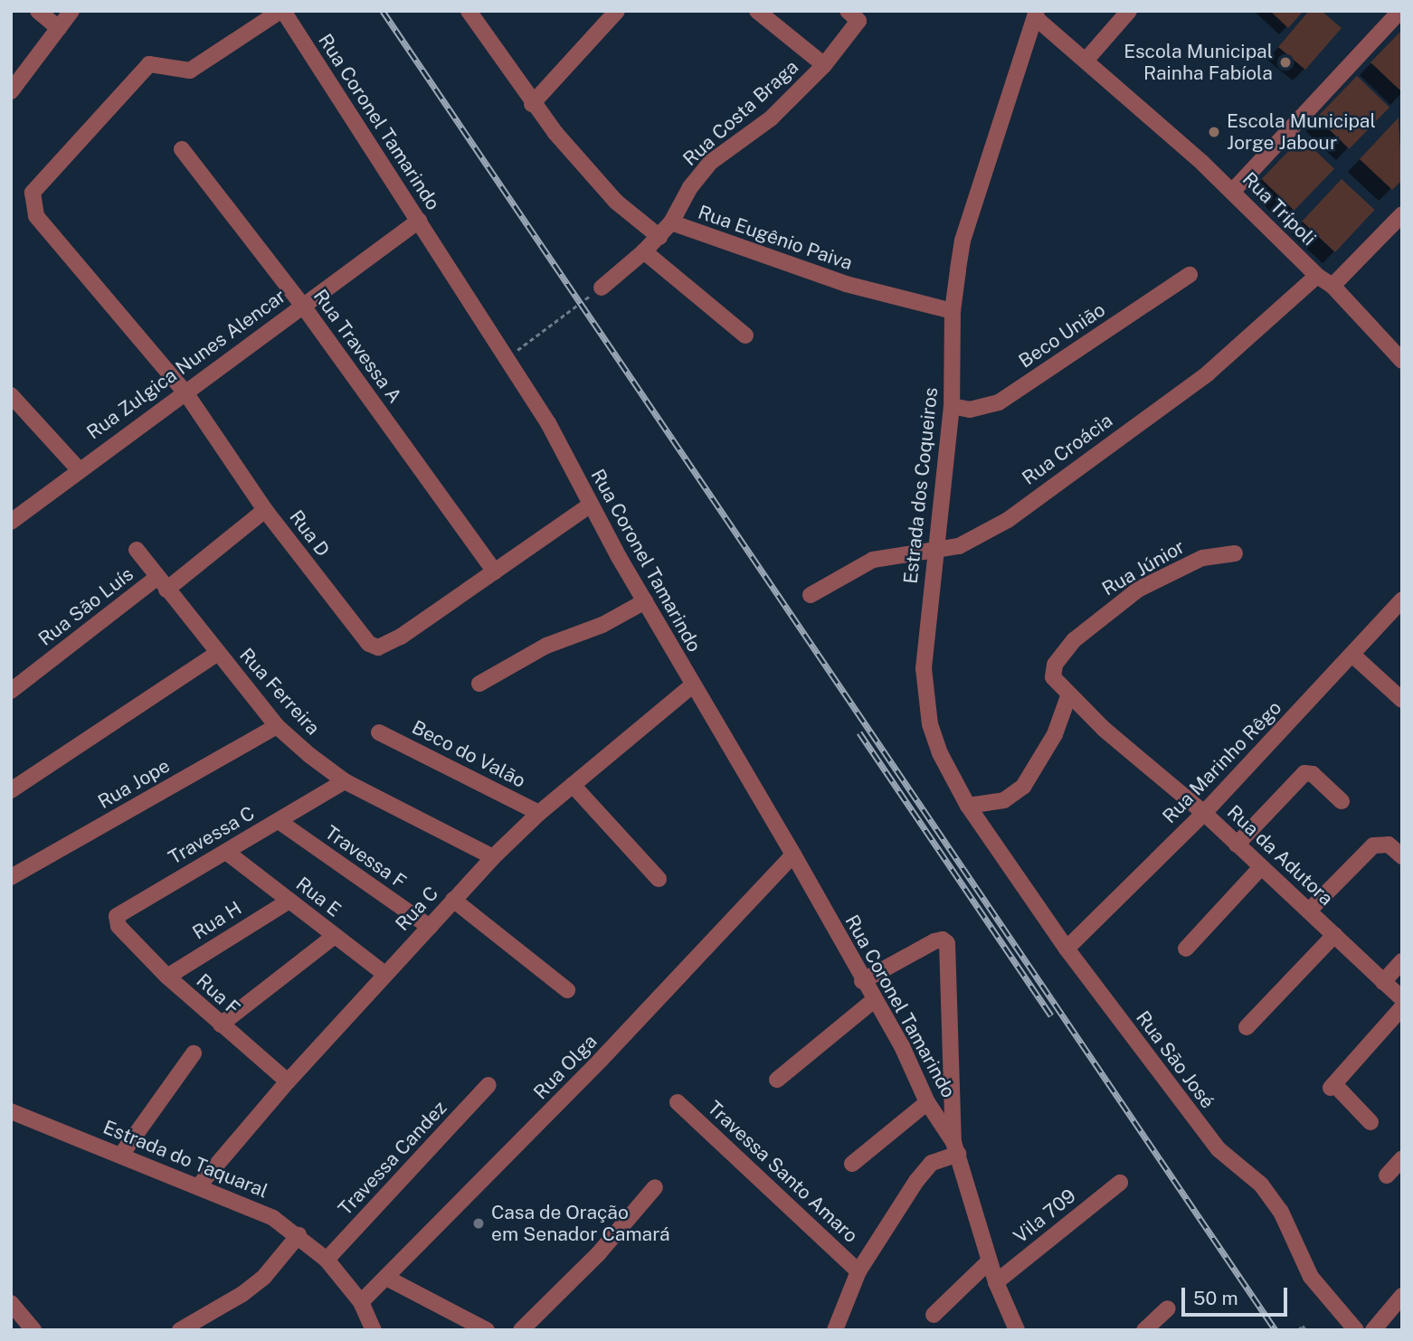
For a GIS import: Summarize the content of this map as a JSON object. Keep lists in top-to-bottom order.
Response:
{
  "streets": {
    "street": [
      "Rua Costa Braga",
      "Rua Coronel Tamarindo",
      "Rua Trípoli",
      "Rua Eugênio Paiva",
      "Beco União",
      "Rua Travessa A",
      "Rua Zulgica Nunes Alencar",
      "Rua Croácia",
      "Estrada dos Coqueiros",
      "Rua D",
      "Rua Júnior",
      "Rua São Luís",
      "Rua Ferreira",
      "Beco do Valão",
      "Rua Marinho Rêgo",
      "Rua Jope",
      "Travessa C",
      "Rua da Adutora",
      "Travessa F",
      "Rua E",
      "Rua C",
      "Rua H",
      "Rua F",
      "Rua São José",
      "Rua Olga",
      "Travessa Candez",
      "Estrada do Taquaral",
      "Travessa Santo Amaro",
      "Vila 709"
    ]
  },
  "crossings": [
    ["Rua Costa Braga", "Rua Eugênio Paiva"],
    ["Rua Coronel Tamarindo", "Rua Zulgica Nunes Alencar"],
    ["Rua Coronel Tamarindo", "Rua D"],
    ["Rua Coronel Tamarindo", "Rua C"],
    ["Rua Coronel Tamarindo", "Rua Olga"],
    ["Rua Trípoli", "Rua Croácia"],
    ["Rua Trípoli", "Estrada dos Coqueiros"],
    ["Rua Eugênio Paiva", "Estrada dos Coqueiros"],
    ["Beco União", "Estrada dos Coqueiros"],
    ["Rua Travessa A", "Rua Zulgica Nunes Alencar"],
    ["Rua Travessa A", "Rua D"],
    ["Rua Zulgica Nunes Alencar", "Rua D"],
    ["Rua Croácia", "Estrada dos Coqueiros"],
    ["Estrada dos Coqueiros", "Rua São José"],
    ["Rua D", "Rua São Luís"],
    ["Rua Júnior", "Rua da Adutora"],
    ["Rua São Luís", "Rua Ferreira"],
    ["Rua Ferreira", "Rua Jope"],
    ["Rua Ferreira", "Travessa C"],
    ["Rua Ferreira", "Rua C"],
    ["Beco do Valão", "Rua C"],
    ["Rua Marinho Rêgo", "Rua da Adutora"],
    ["Rua Marinho Rêgo", "Rua São José"],
    ["Travessa C", "Travessa F"],
    ["Travessa C", "Rua E"],
    ["Travessa C", "Rua F"],
    ["Travessa F", "Rua C"],
    ["Rua E", "Rua C"],
    ["Rua E", "Rua H"],
    ["Rua C", "Rua F"],
    ["Rua C", "Estrada do Taquaral"],
    ["Rua H", "Rua F"],
    ["Rua Olga", "Estrada do Taquaral"],
    ["Travessa Candez", "Estrada do Taquaral"]
  ],
  "places": ["Escola Municipal Rainha Fabíola", "Escola Municipal Jorge Jabour", "Casa de Oração em Senador Camará"],
  "scale_bar": "50 m"
}
